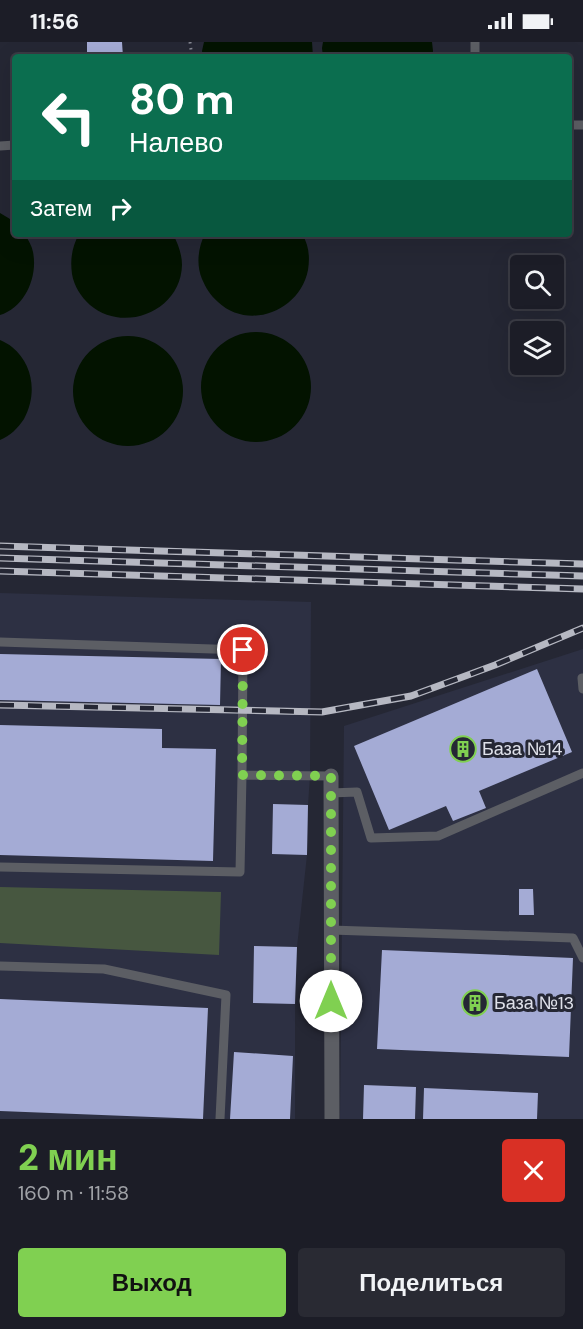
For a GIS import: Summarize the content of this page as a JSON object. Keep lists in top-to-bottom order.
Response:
{
  "places": {
    "building": ["База №14", "База №13"]
  },
  "page": {
    "status": "11:56",
    "turn": ["80 m", "Налево"],
    "then": "Затем",
    "heading": ["2 мин", "160 m · 11:58"],
    "buttons": ["Выход", "Поделиться"]
  }
}
